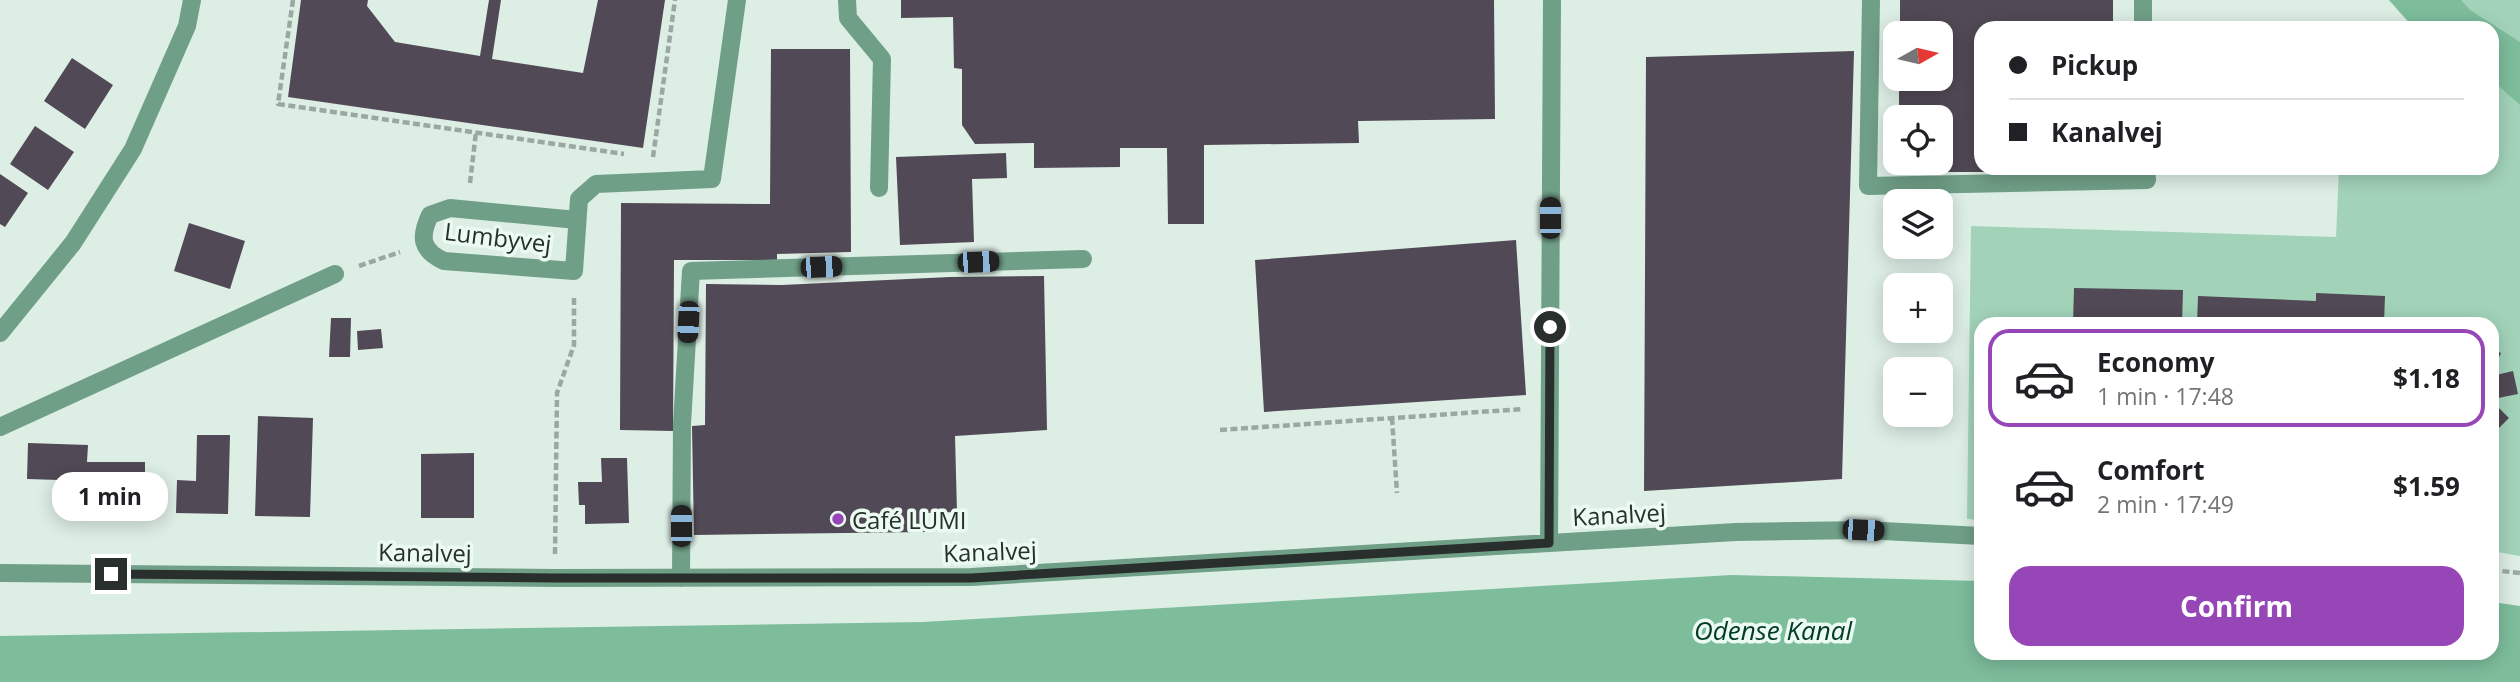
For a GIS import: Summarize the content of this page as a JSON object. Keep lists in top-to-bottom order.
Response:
{
  "streets": {
    "street": ["Lumbyvej", "Kanalvej"]
  },
  "water": ["Odense Kanal"],
  "places": ["Café LUMI"],
  "north": "right",
  "page": {
    "map_buttons": ["+", "−"],
    "banner": ["Pickup", "Kanalvej"],
    "list": [
      {
        "name": "Economy",
        "note": "1 min · 17:48",
        "value": "$1.18"
      },
      {
        "name": "Comfort",
        "note": "2 min · 17:49",
        "value": "$1.59"
      }
    ],
    "bubble": "1 min",
    "buttons": "Confirm"
  }
}
